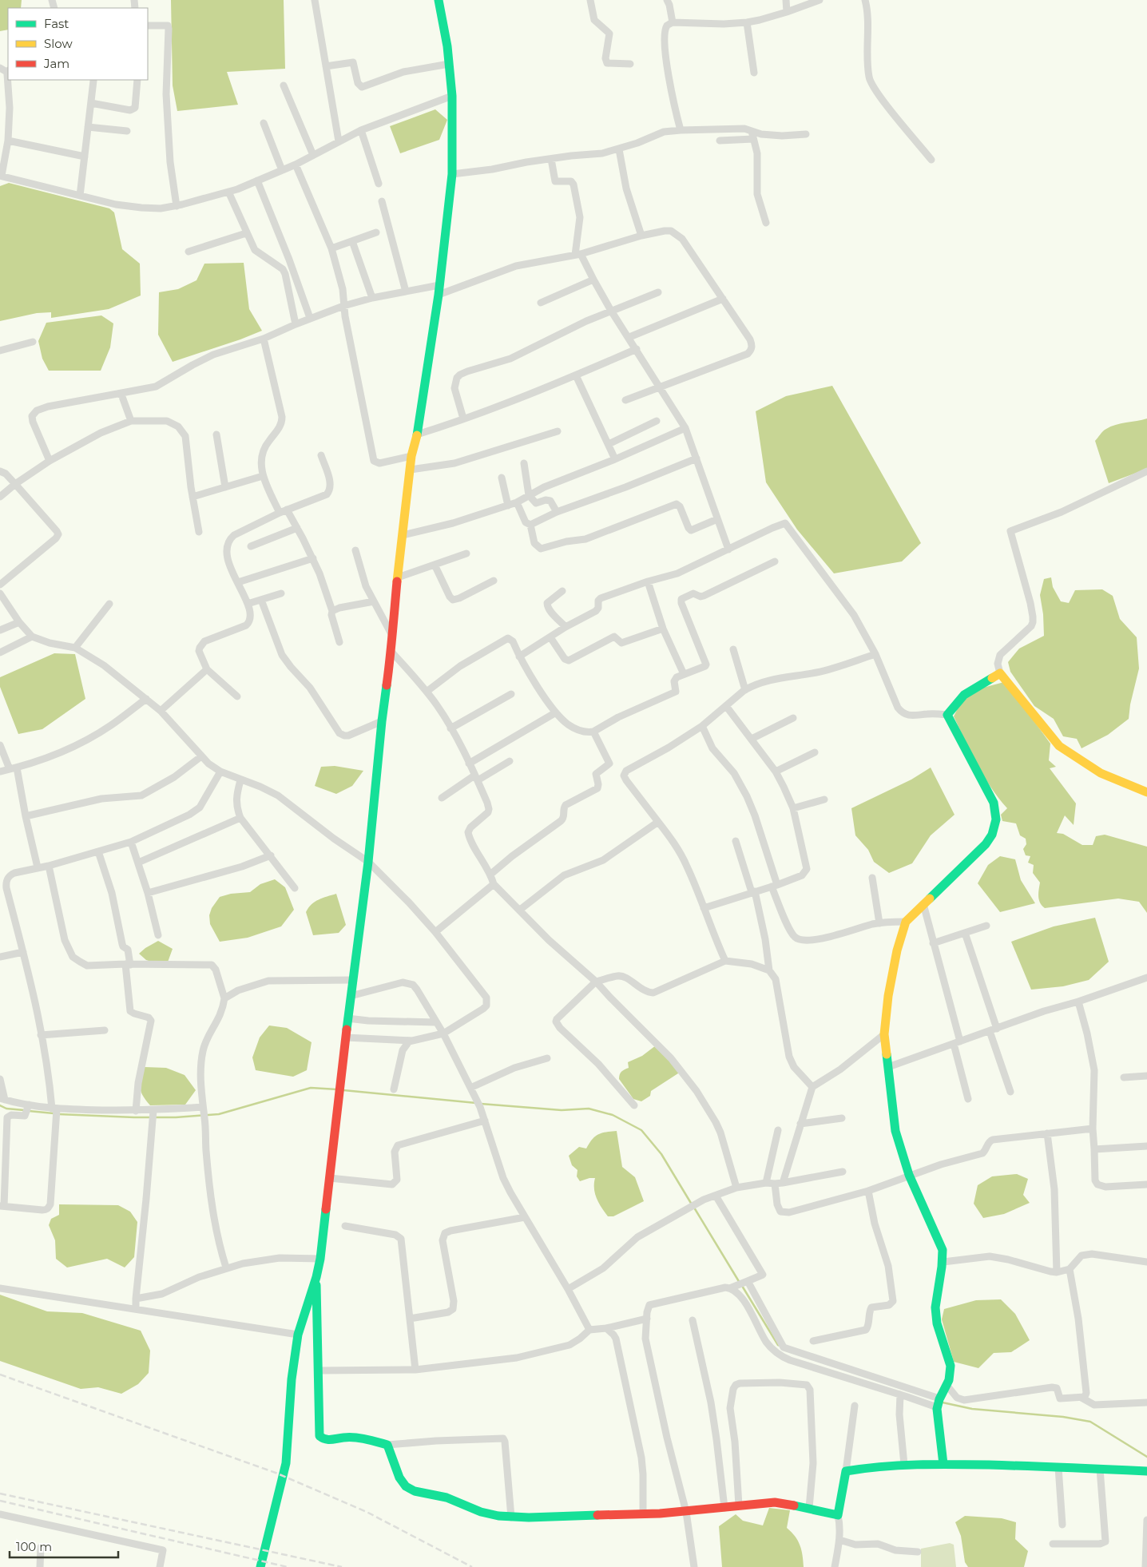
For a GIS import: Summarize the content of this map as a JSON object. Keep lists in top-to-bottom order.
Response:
{
  "legend": ["Fast", "Slow", "Jam"],
  "scale_bar": "100 m"
}
